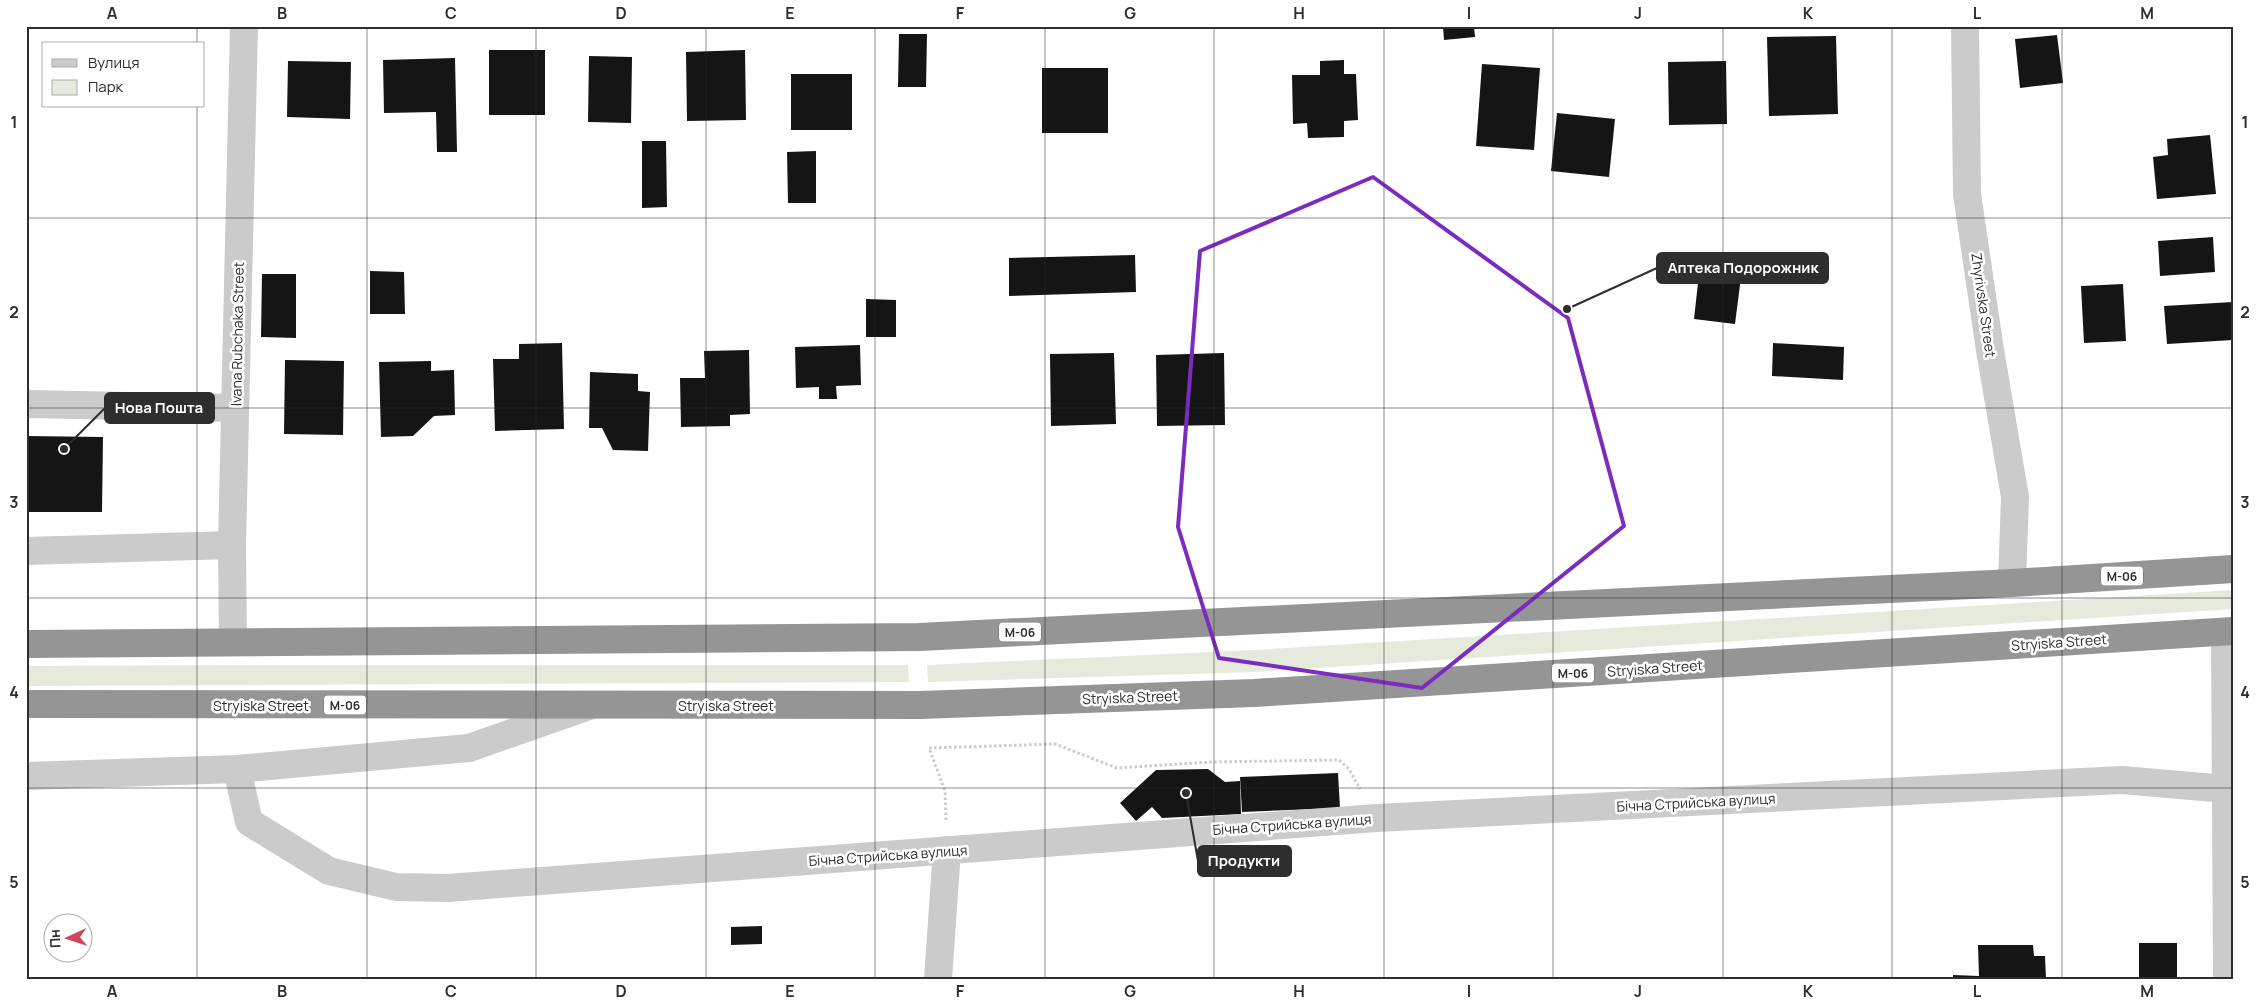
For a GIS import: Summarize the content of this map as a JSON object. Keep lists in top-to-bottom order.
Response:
{
  "streets": {
    "highway": ["М-06", "Stryiska Street"],
    "street": ["Zhyrivska Street", "Ivana Rubchaka Street", "Бічна Стрийська вулиця"]
  },
  "crossings": [
    ["Zhyrivska Street", "М-06"],
    ["Ivana Rubchaka Street", "М-06"]
  ],
  "places": ["Аптека Подорожник", "Нова Пошта", "Продукти"],
  "legend": ["Вулиця", "Парк"],
  "north": "left",
  "grid": {
    "columns": [
      "A",
      "B",
      "C",
      "D",
      "E",
      "F",
      "G",
      "H",
      "I",
      "J",
      "K",
      "L",
      "M"
    ],
    "rows": [
      "1",
      "2",
      "3",
      "4",
      "5"
    ]
  }
}
